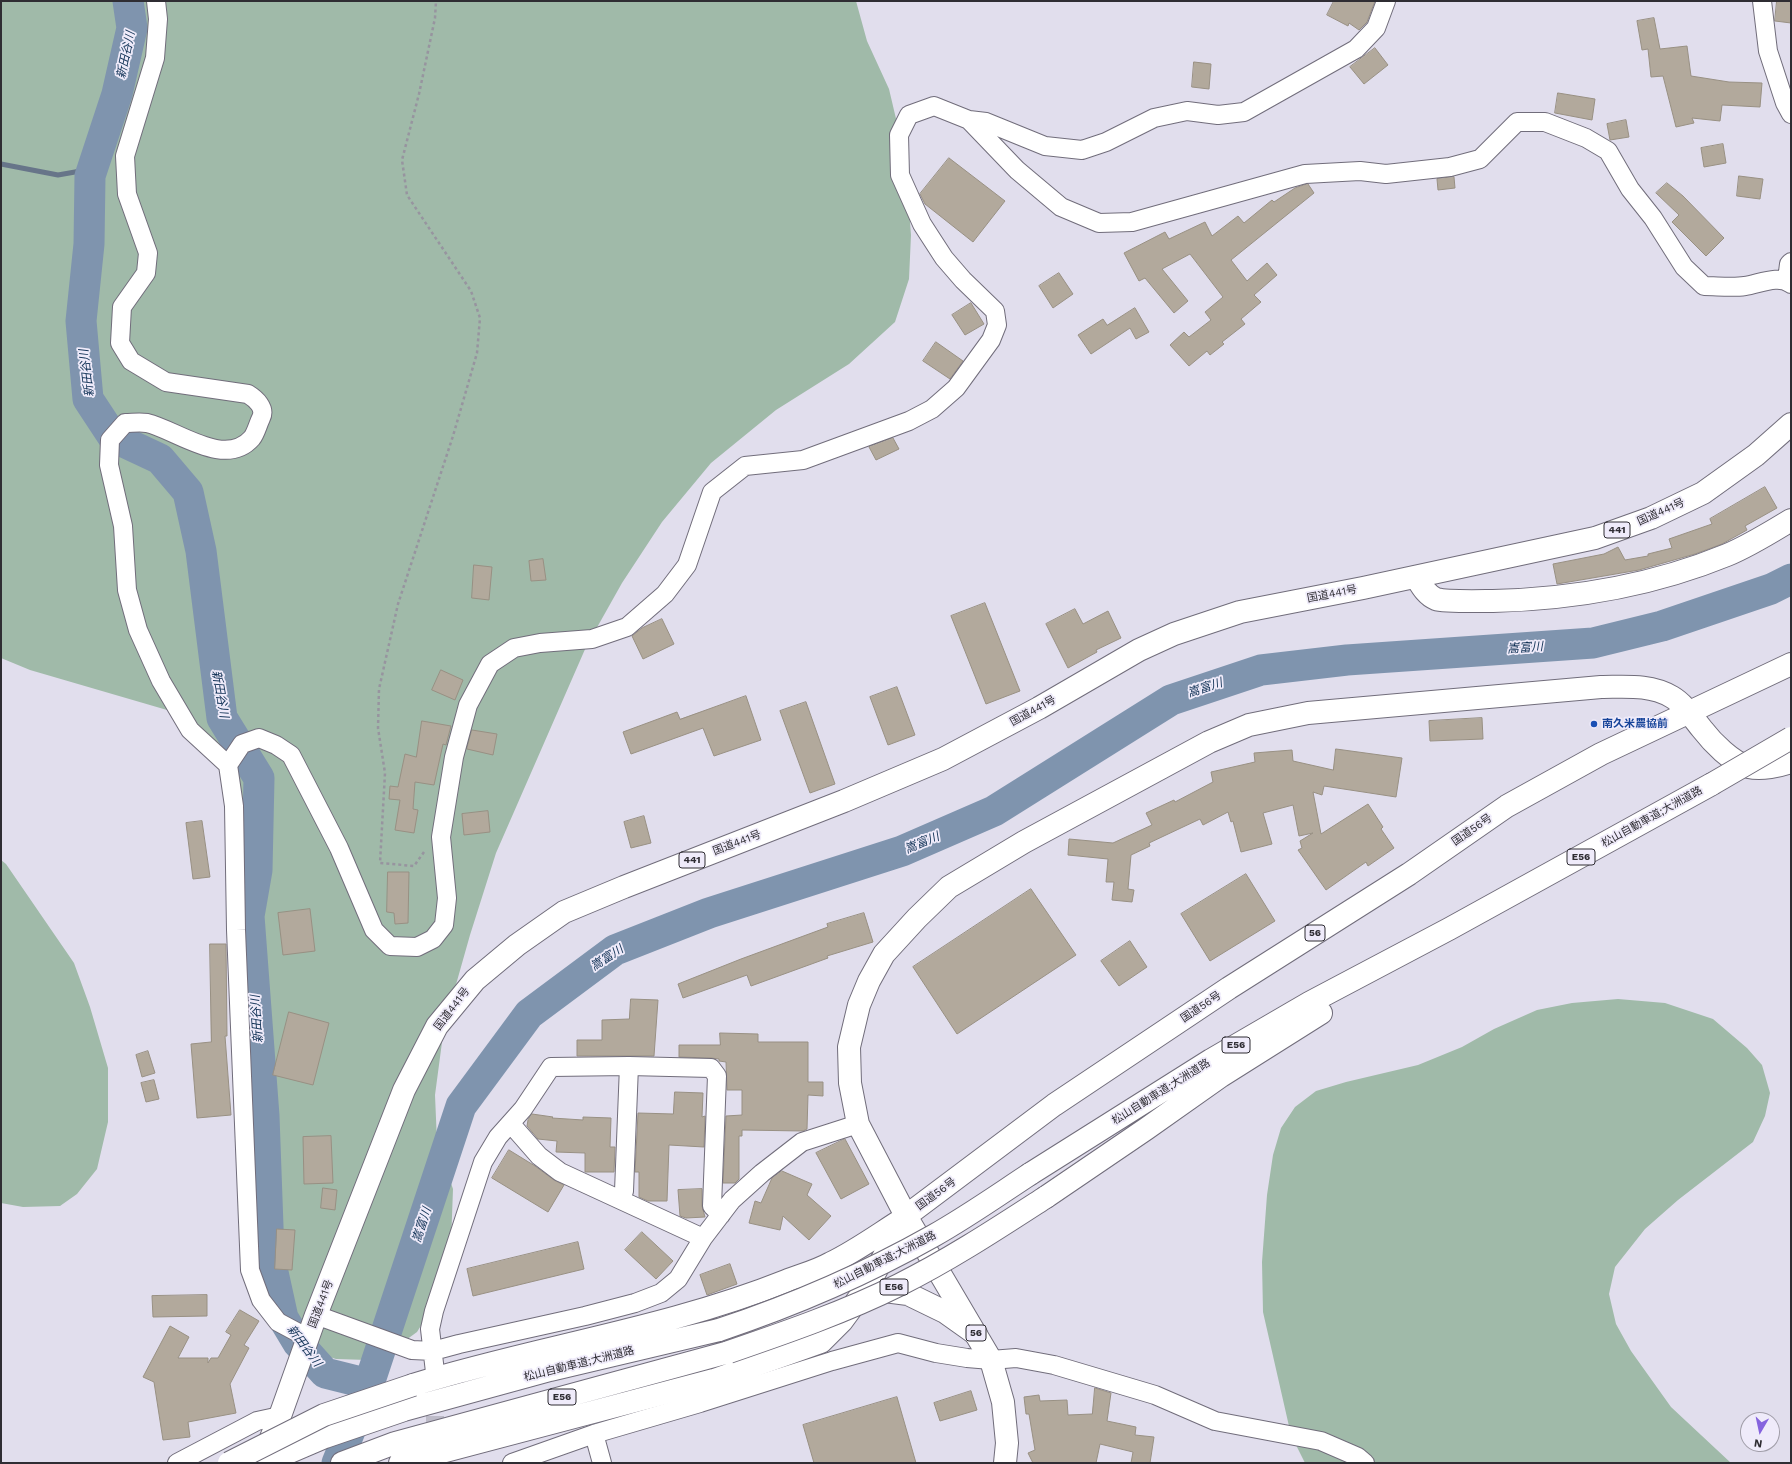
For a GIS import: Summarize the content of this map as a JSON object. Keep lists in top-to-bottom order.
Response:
{
  "streets": {
    "main road": [
      "国道441号",
      "441",
      "松山自動車道;大洲道路",
      "国道56号",
      "E56",
      "56"
    ]
  },
  "water": ["新田谷川", "嵩富川"],
  "places": ["南久米農協前"],
  "north": "bottom"
}
